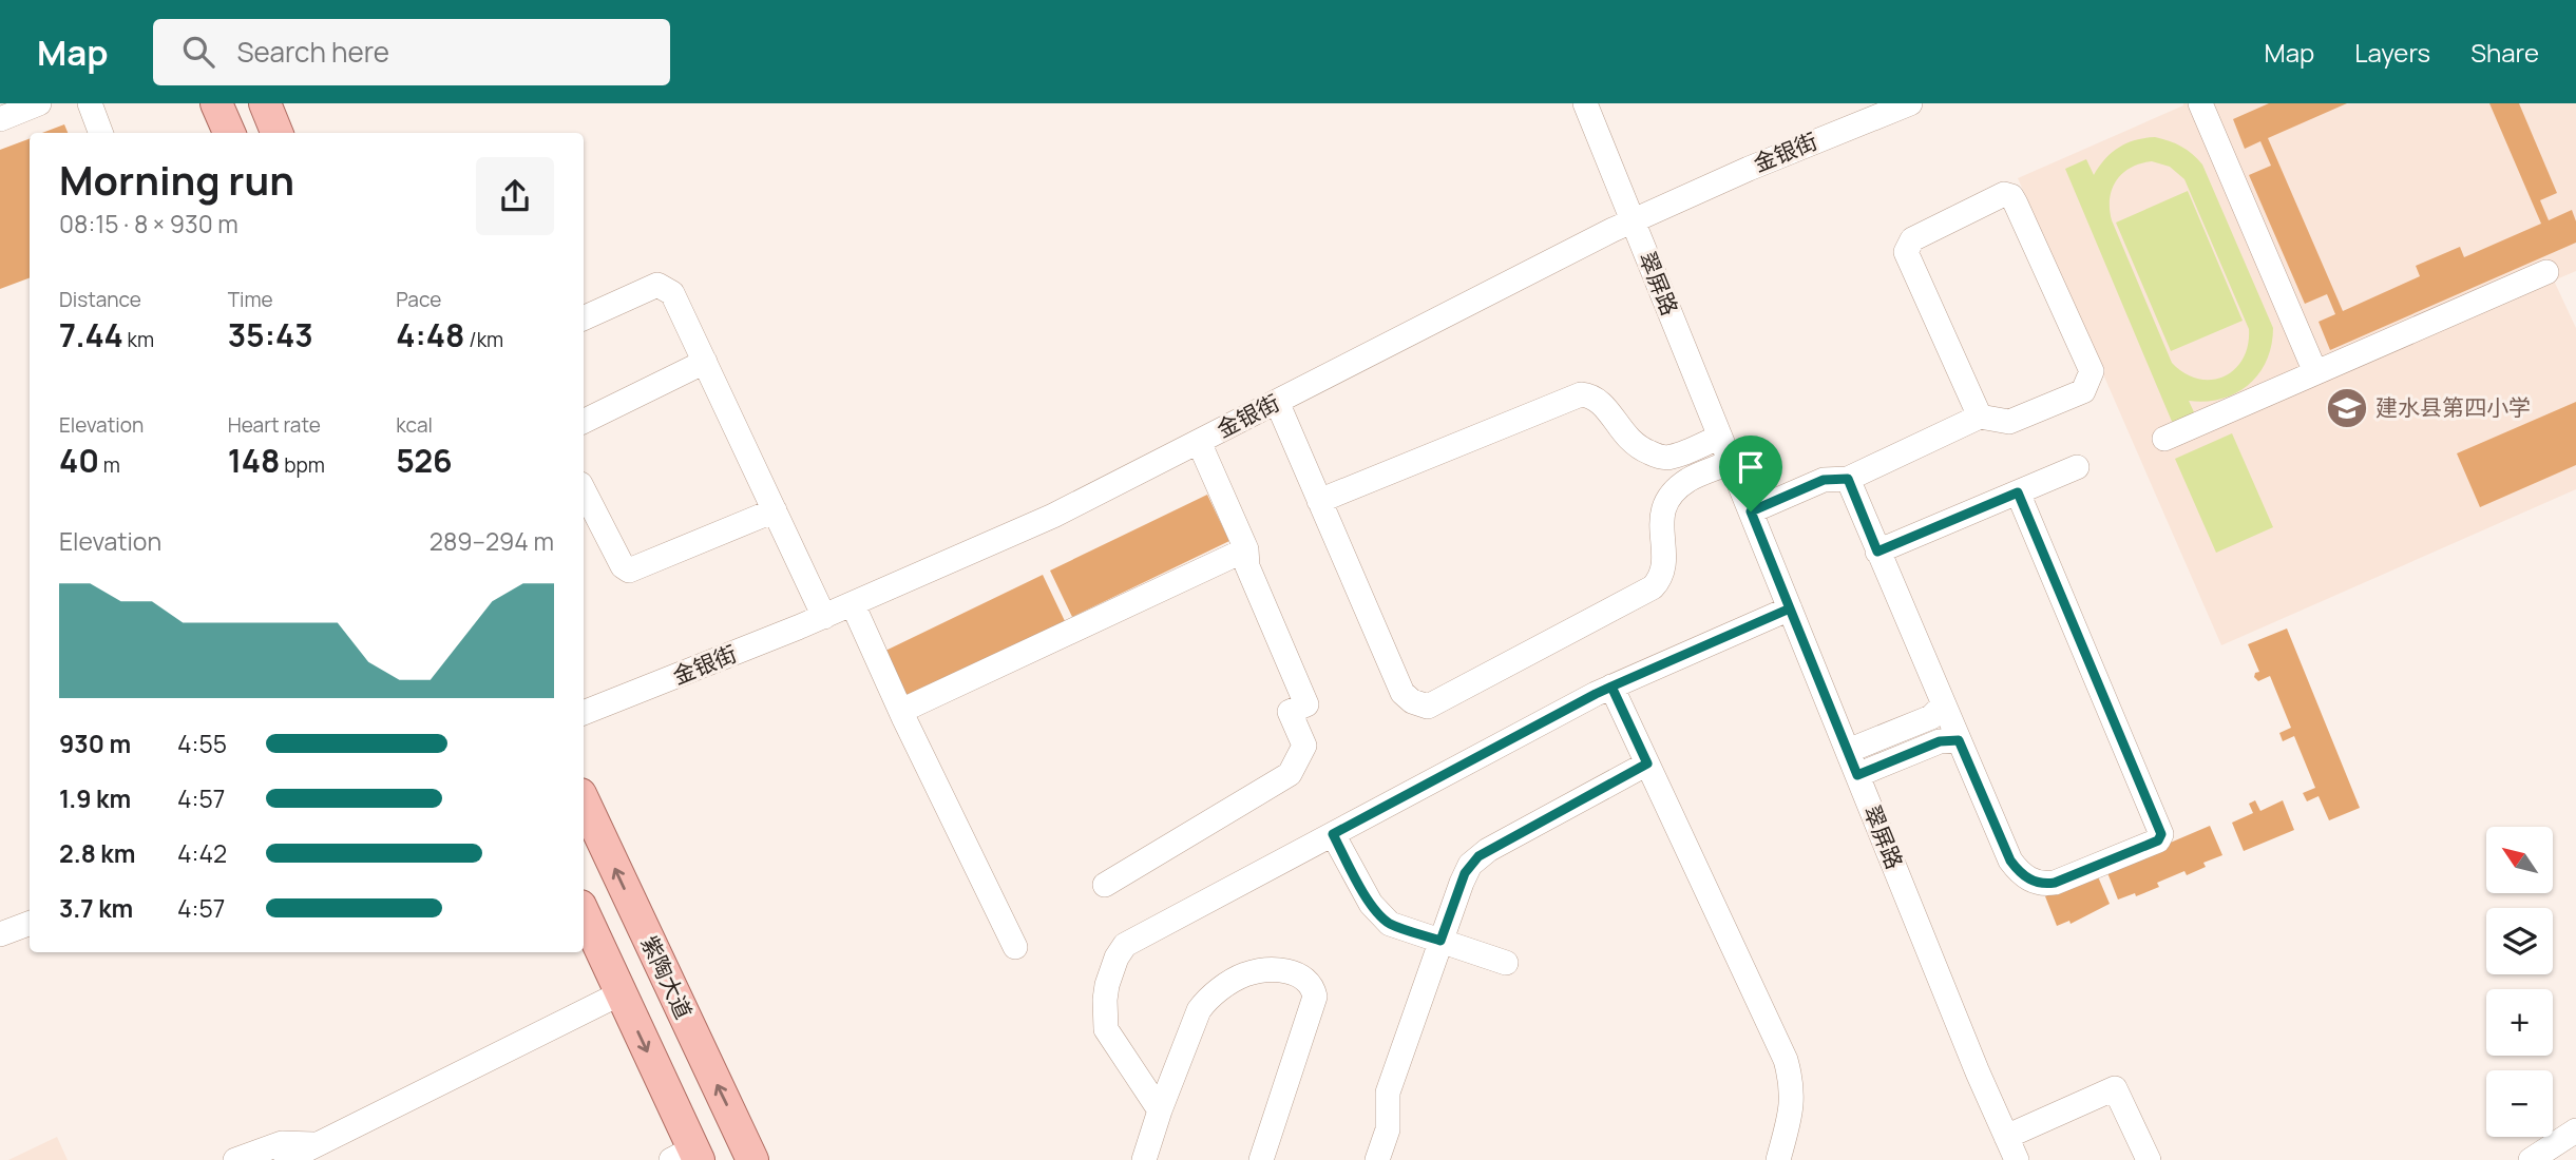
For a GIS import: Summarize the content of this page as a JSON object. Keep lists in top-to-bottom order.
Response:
{
  "streets": {
    "main road": ["紫陶大道"],
    "street": ["金银街", "翠屏路"]
  },
  "crossings": [
    ["金银街", "翠屏路"]
  ],
  "places": {
    "school or university": ["建水县第四小学"]
  },
  "north": "top left",
  "page": {
    "header": "Map",
    "search": "Search here",
    "nav": ["Map", "Layers", "Share"],
    "heading": ["Morning run", "08:15 · 8 × 930 m"],
    "stats": [
      ["Distance", "7.44 km"],
      ["Time", "35:43"],
      ["Pace", "4:48 /km"],
      ["Elevation", "40 m"],
      ["Heart rate", "148 bpm"],
      ["kcal", "526"]
    ],
    "chart": ["Elevation", "289–294 m"],
    "list": [
      {
        "name": "930 m",
        "note": "4:55"
      },
      {
        "name": "1.9 km",
        "note": "4:57"
      },
      {
        "name": "2.8 km",
        "note": "4:42"
      },
      {
        "name": "3.7 km",
        "note": "4:57"
      }
    ],
    "map_buttons": ["+", "−"]
  }
}
